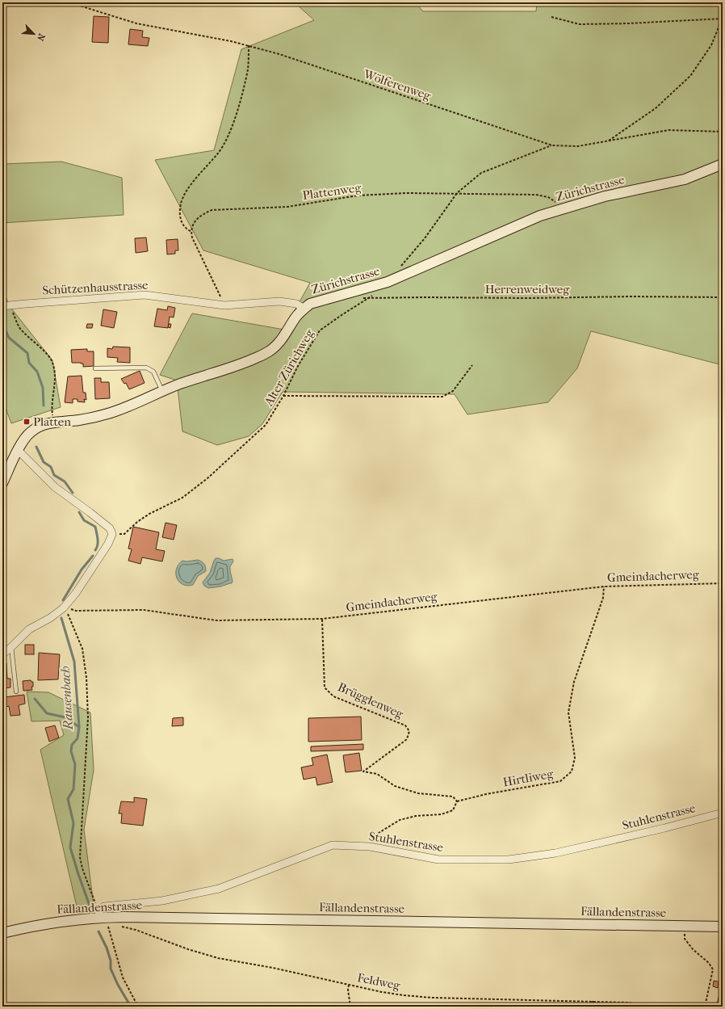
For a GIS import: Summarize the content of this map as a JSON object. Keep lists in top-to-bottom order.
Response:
{
  "streets": {
    "street": [
      "Zürichstrasse",
      "Schützenhausstrasse",
      "Stuhlenstrasse",
      "Fällandenstrasse"
    ],
    "path": [
      "Wölferenweg",
      "Plattenweg",
      "Herrenweidweg",
      "Alter Zürichweg",
      "Gmeindacherweg",
      "Brügglenweg",
      "Hirtliweg",
      "Feldweg"
    ]
  },
  "crossings": [
    ["Zürichstrasse", "Plattenweg"],
    ["Zürichstrasse", "Schützenhausstrasse"],
    ["Herrenweidweg", "Alter Zürichweg"],
    ["Gmeindacherweg", "Brügglenweg"],
    ["Gmeindacherweg", "Hirtliweg"],
    ["Brügglenweg", "Hirtliweg"],
    ["Stuhlenstrasse", "Fällandenstrasse"]
  ],
  "water": ["Rausenbach"],
  "places": {
    "transit": ["Platten"]
  },
  "north": "bottom right"
}
